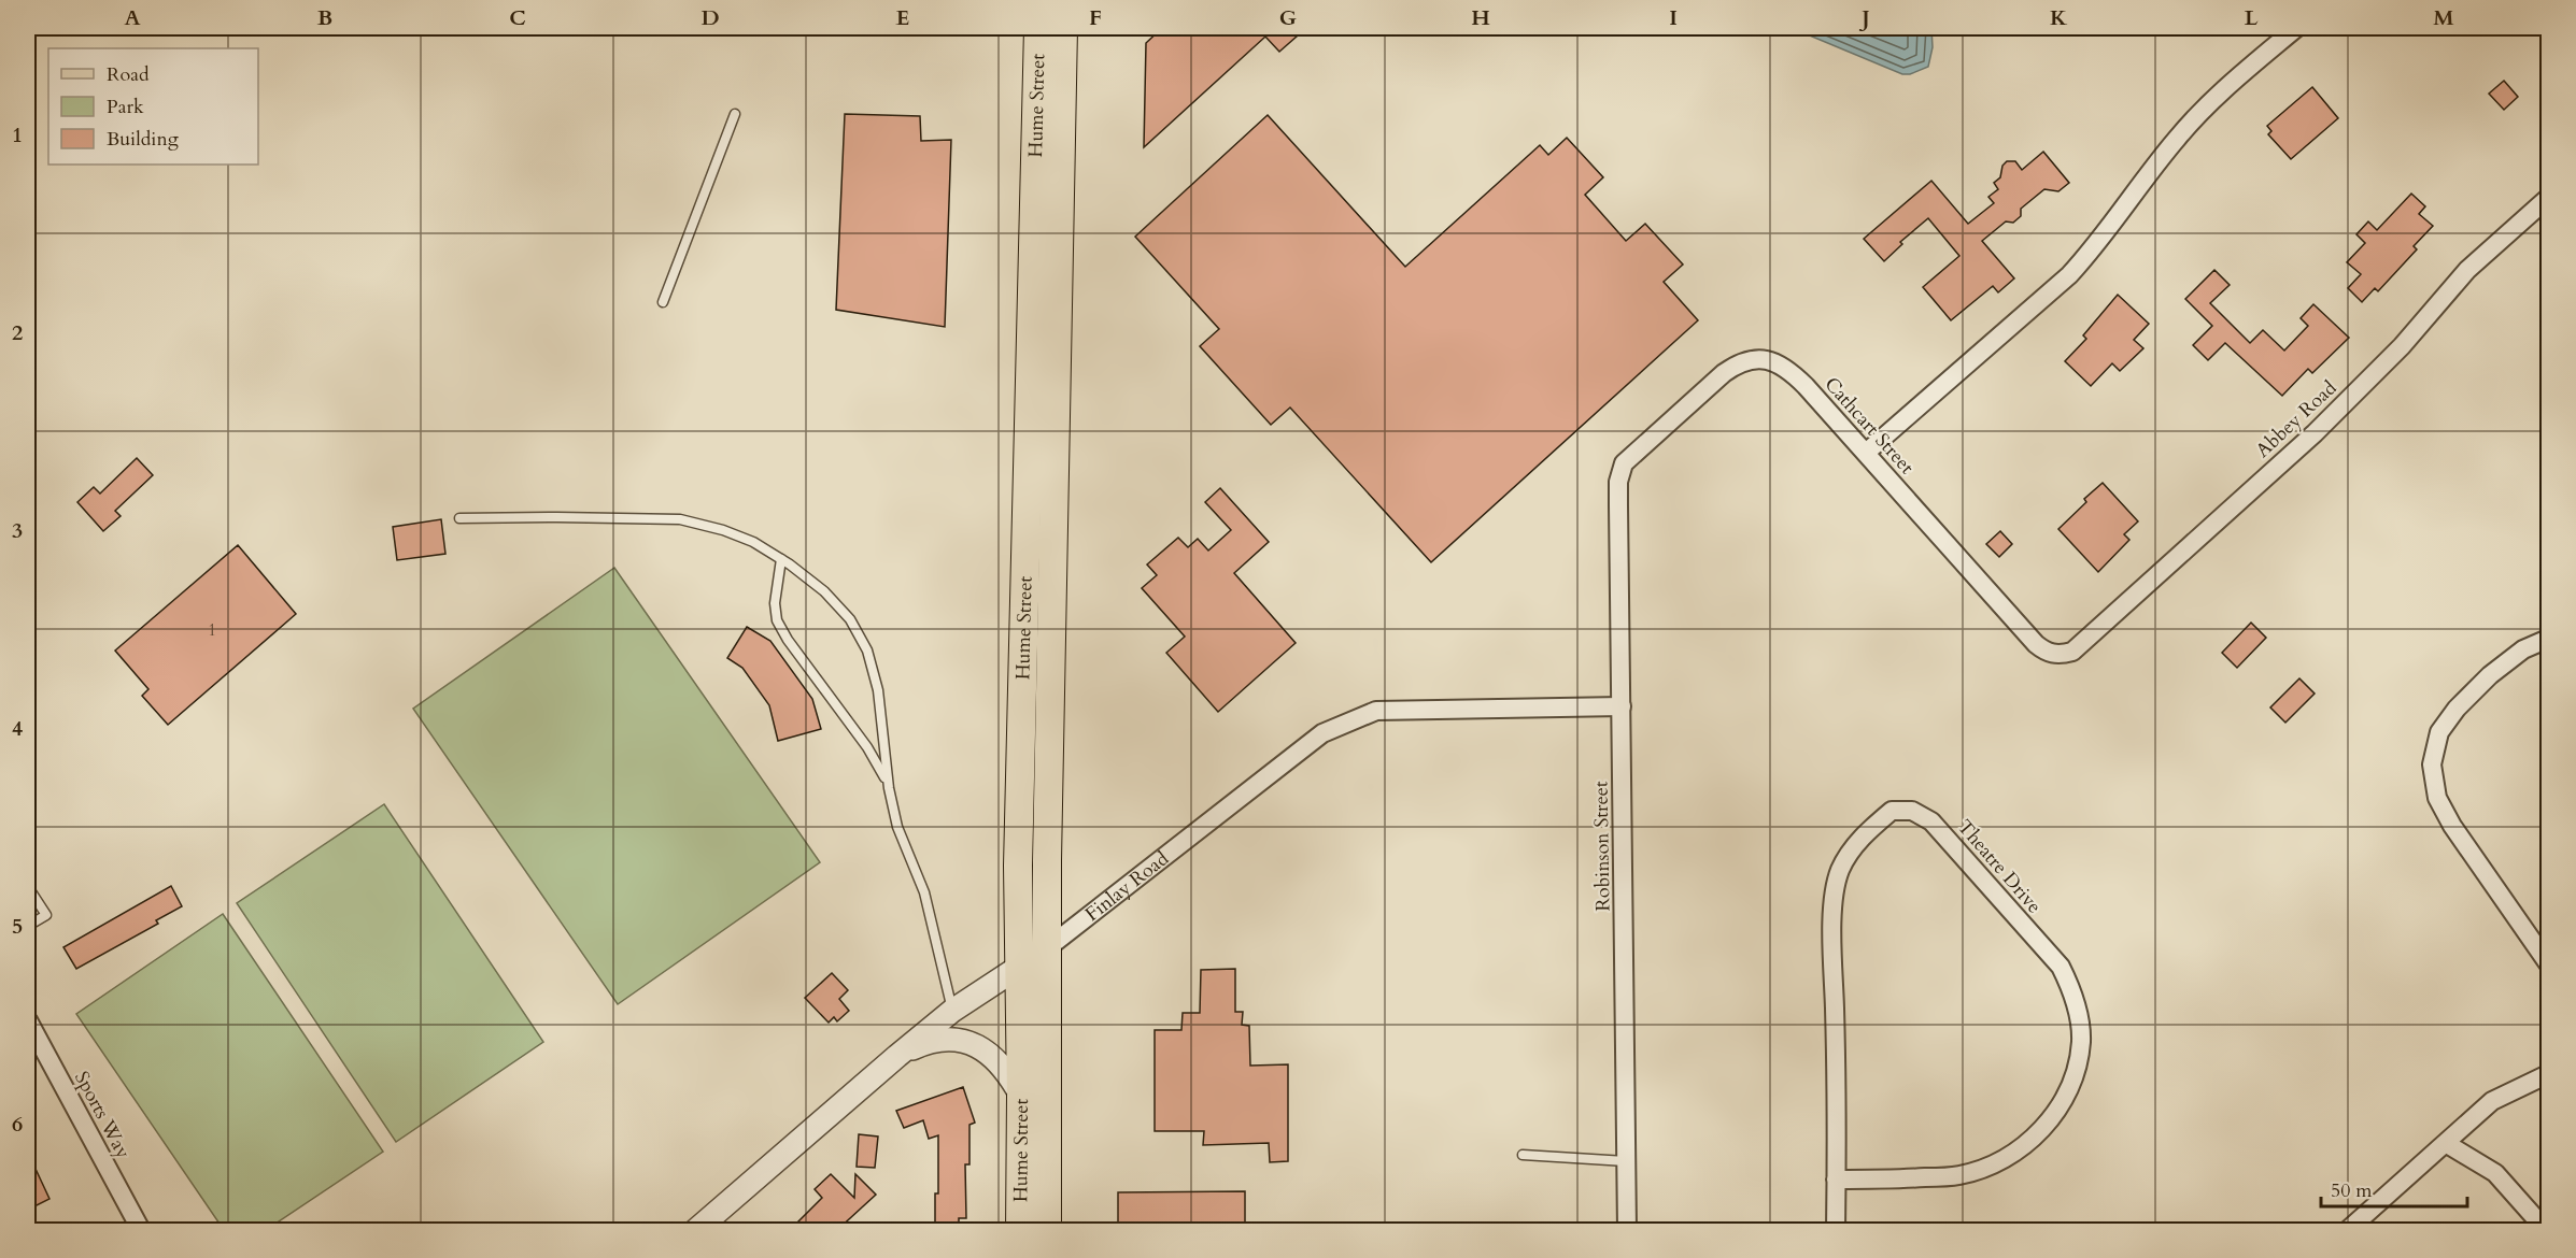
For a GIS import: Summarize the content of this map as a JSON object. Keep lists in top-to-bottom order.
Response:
{
  "streets": {
    "main road": ["Hume Street"],
    "street": [
      "Abbey Road",
      "Cathcart Street",
      "Robinson Street",
      "Theatre Drive",
      "Finlay Road",
      "Sports Way"
    ]
  },
  "crossings": [
    ["Hume Street", "Finlay Road"],
    ["Abbey Road", "Cathcart Street"],
    ["Cathcart Street", "Robinson Street"],
    ["Robinson Street", "Finlay Road"]
  ],
  "house_numbers": ["1"],
  "legend": ["Road", "Park", "Building"],
  "scale_bar": "50 m",
  "grid": {
    "columns": [
      "A",
      "B",
      "C",
      "D",
      "E",
      "F",
      "G",
      "H",
      "I",
      "J",
      "K",
      "L",
      "M"
    ],
    "rows": [
      "1",
      "2",
      "3",
      "4",
      "5",
      "6"
    ]
  }
}
